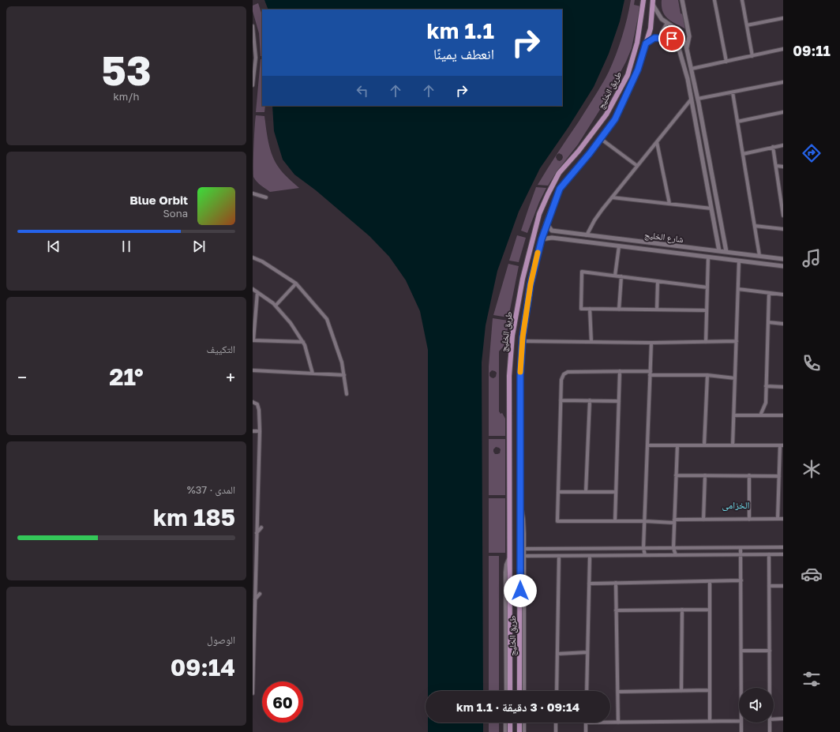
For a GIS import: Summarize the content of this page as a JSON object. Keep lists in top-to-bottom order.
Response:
{
  "streets": {
    "main road": ["طريق الخليج"],
    "street": ["شارع الخليج"]
  },
  "crossings": [
    ["طريق الخليج", "شارع الخليج"]
  ],
  "districts": ["الخزامى"],
  "page": {
    "tabs": "09:11",
    "tile": [
      ["53", "km/h"],
      "التكييف",
      ["المدى · 37%", "185 km"],
      ["الوصول", "09:14"]
    ],
    "turn": ["1.1 km", "انعطف يمينًا"],
    "song": ["Blue Orbit", "Sona"],
    "heat": ["−", "21°", "+"],
    "limit": "60",
    "trip": "09:14 · 3 دقيقة · 1.1 km"
  }
}
